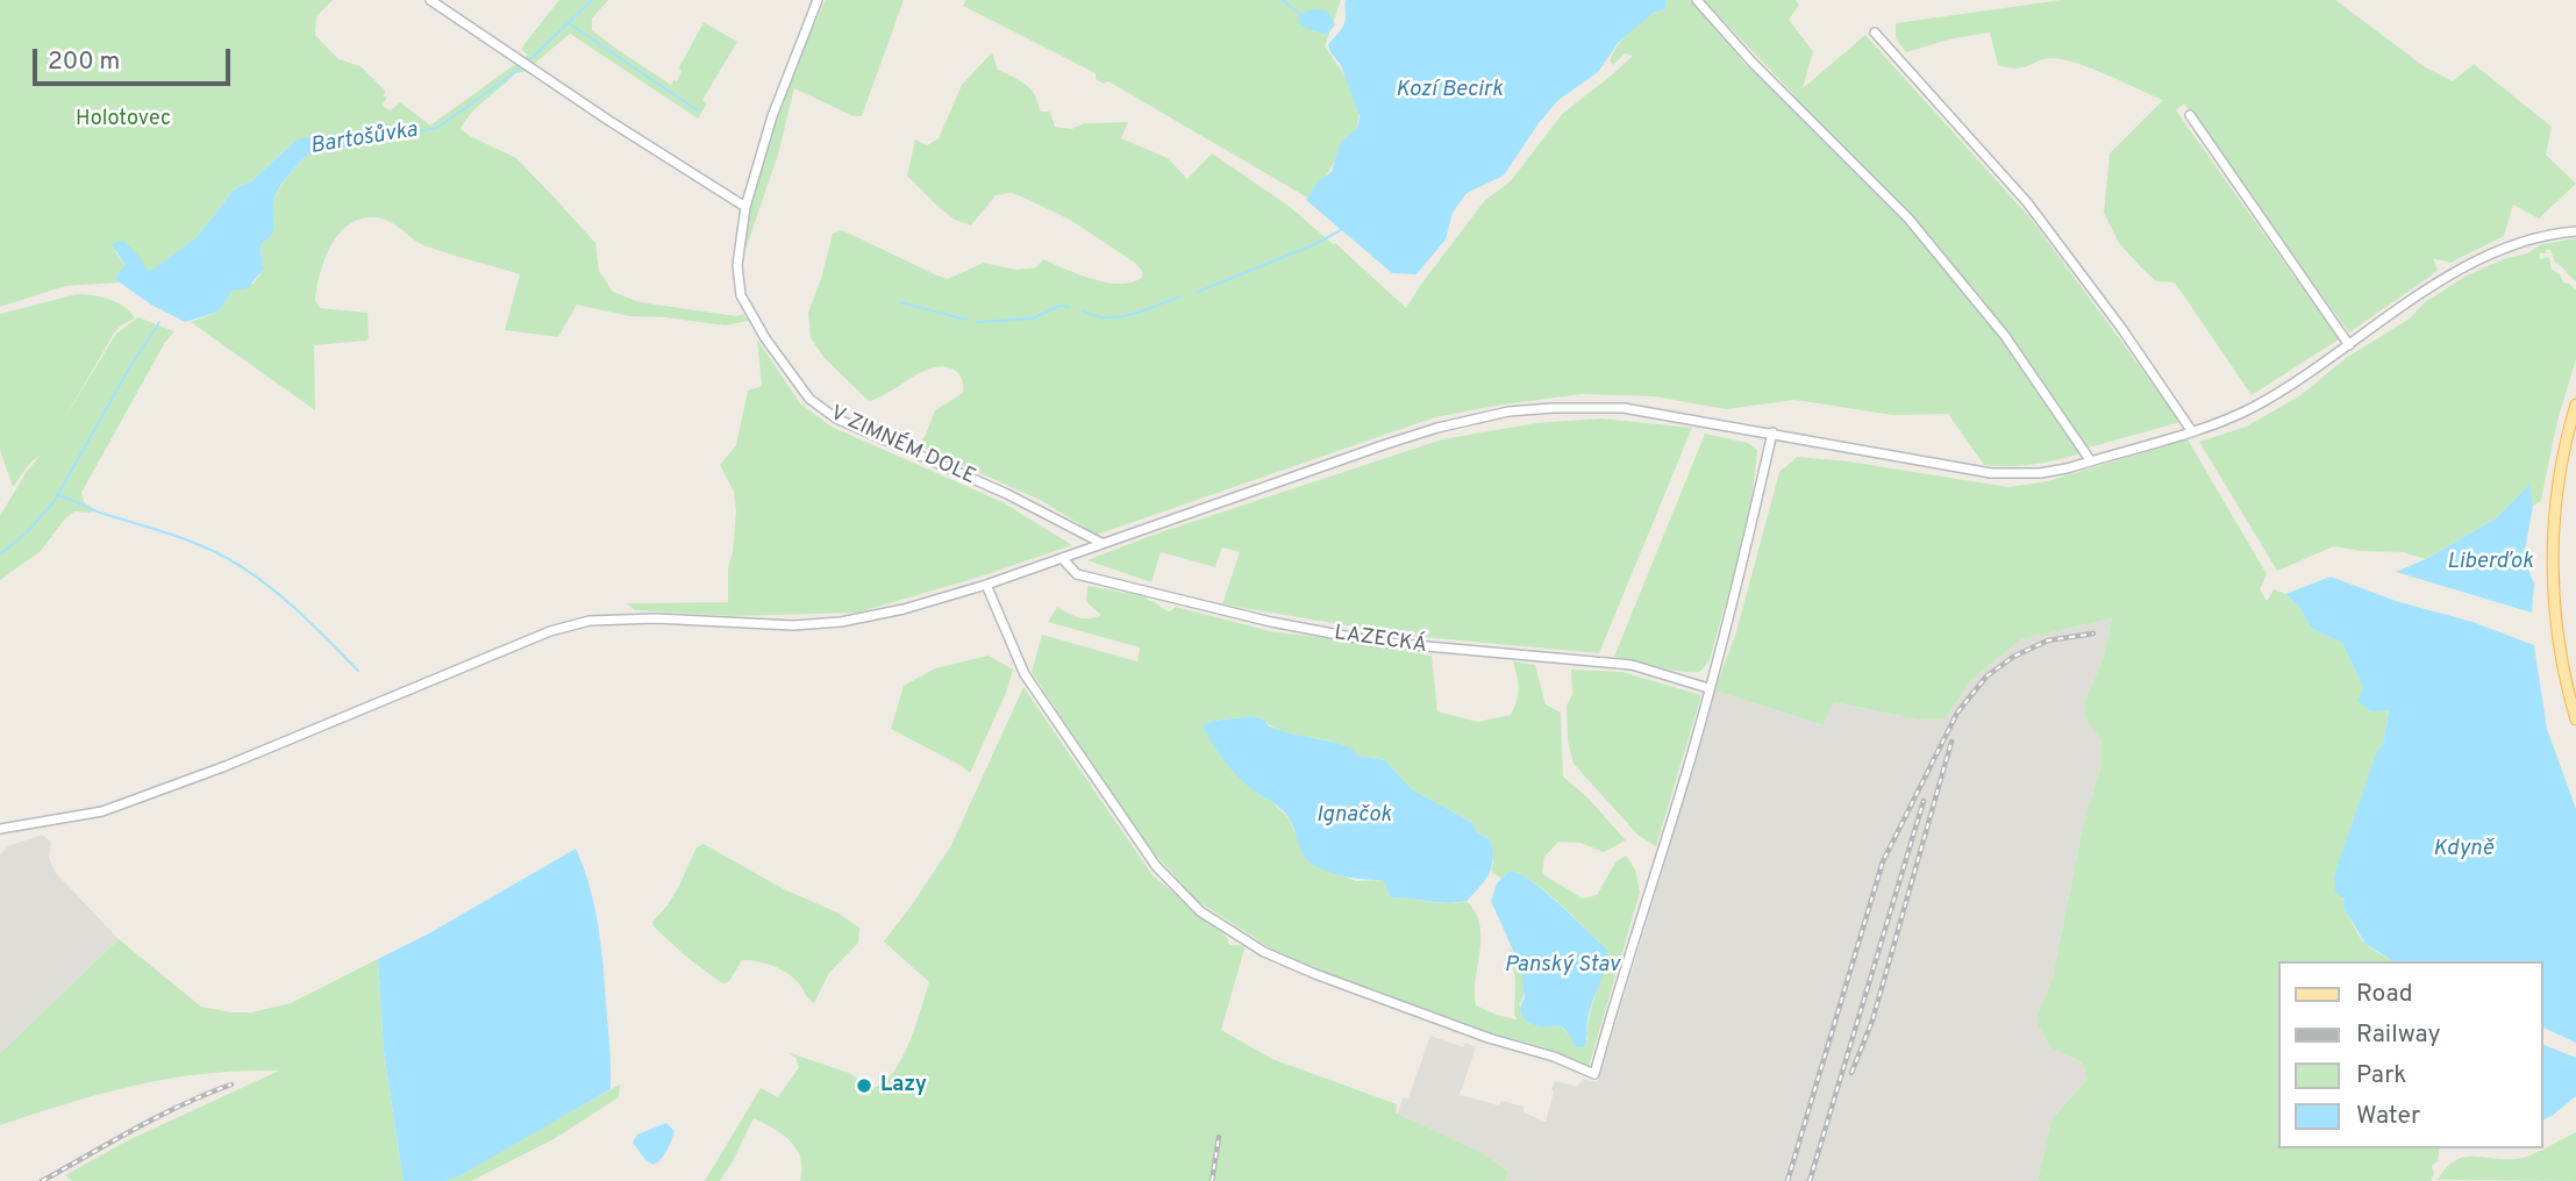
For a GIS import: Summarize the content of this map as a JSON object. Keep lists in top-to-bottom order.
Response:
{
  "streets": {
    "street": ["V ZIMNÉM DOLE", "LAZECKÁ"]
  },
  "water": [
    "Kozí Becirk",
    "Bartošůvka",
    "Liberďok",
    "Ignačok",
    "Kdyně",
    "Panský Stav"
  ],
  "parks": ["Holotovec"],
  "places": ["Lazy"],
  "legend": [
    "Road",
    "Railway",
    "Park",
    "Water"
  ],
  "scale_bar": "200 m"
}
